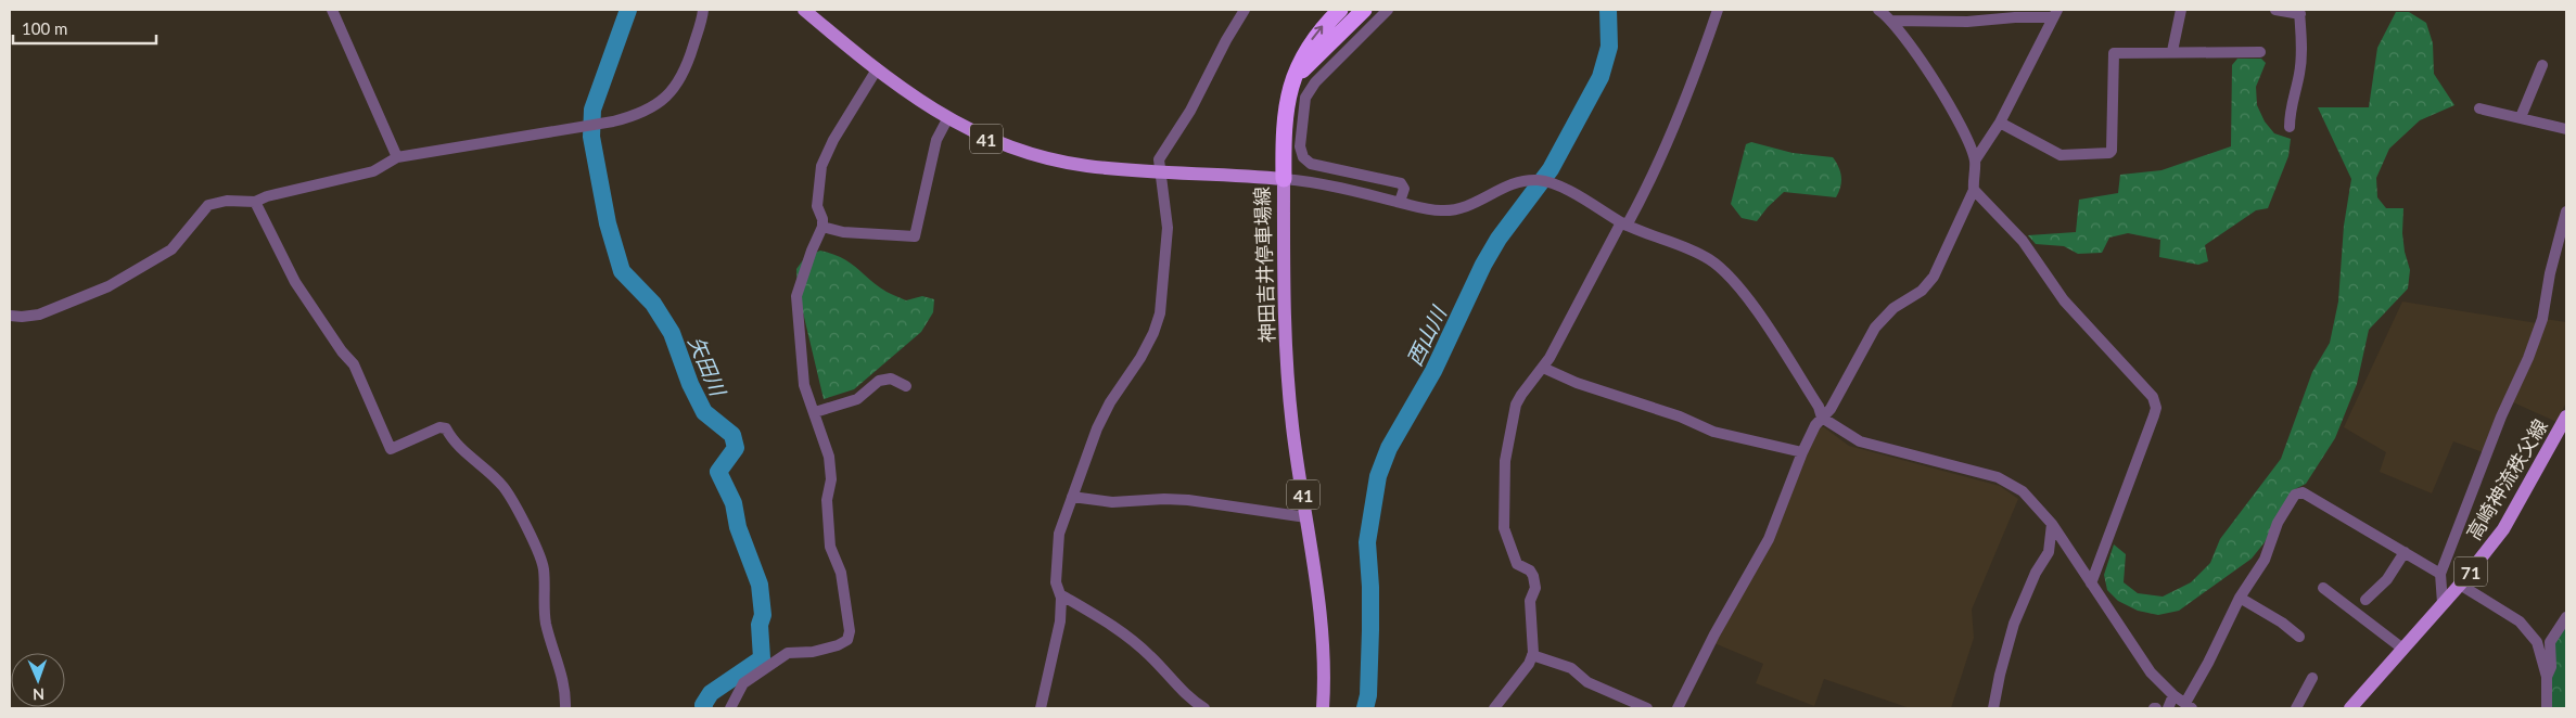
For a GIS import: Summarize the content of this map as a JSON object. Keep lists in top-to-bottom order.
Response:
{
  "streets": {
    "main road": [
      "41",
      "神田吉井停車場線",
      "高崎神流秩父線",
      "71"
    ]
  },
  "water": ["西山川", "矢田川"],
  "scale_bar": "100 m",
  "north": "bottom"
}
